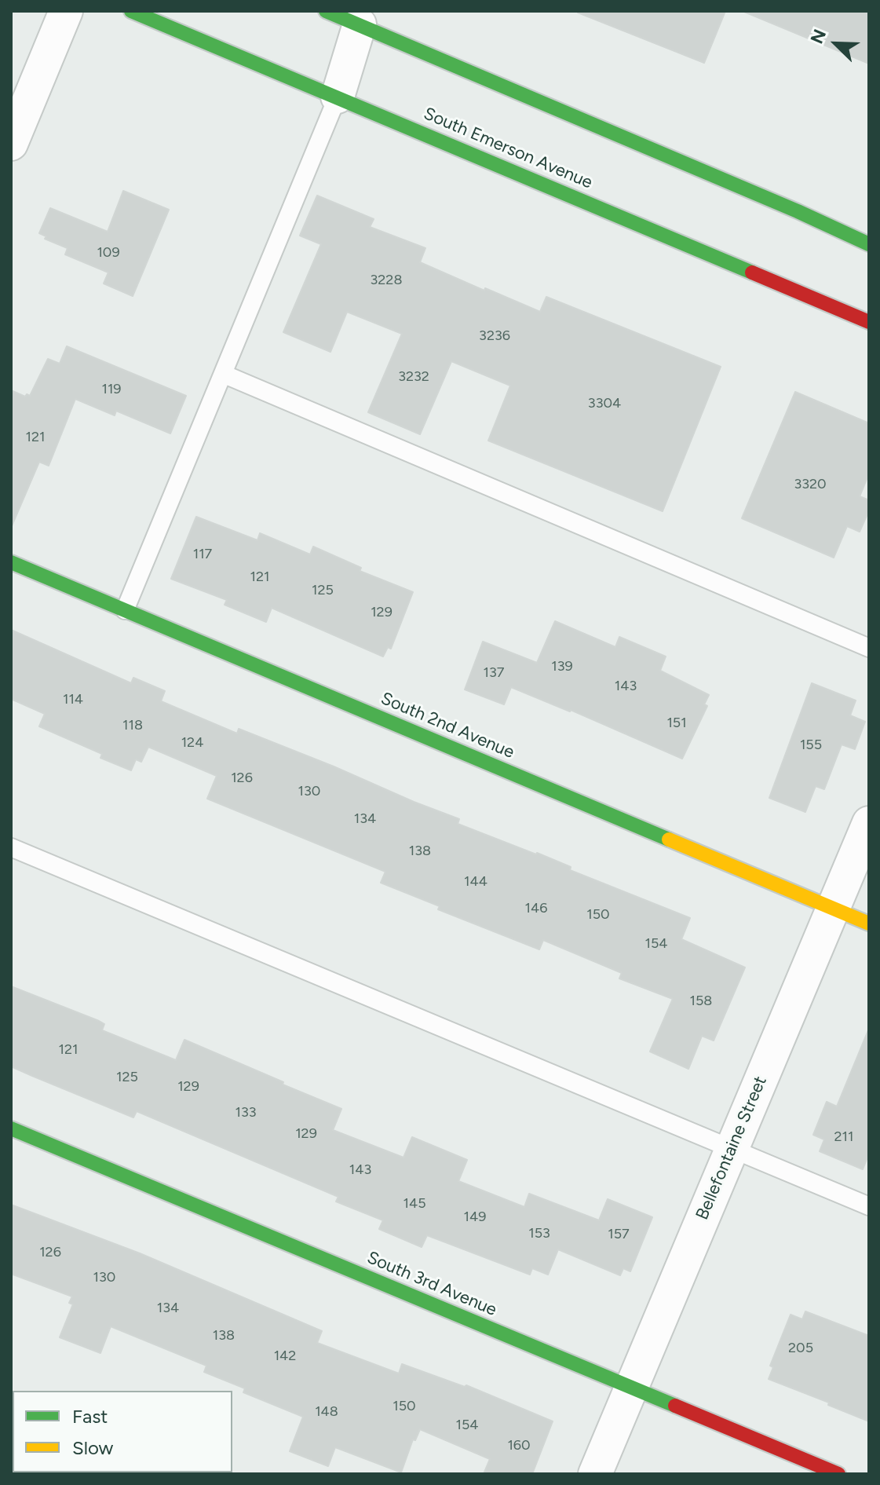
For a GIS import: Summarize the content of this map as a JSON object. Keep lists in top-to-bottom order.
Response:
{
  "streets": {
    "street": [
      "South Emerson Avenue",
      "South 2nd Avenue",
      "Bellefontaine Street",
      "South 3rd Avenue"
    ]
  },
  "crossings": [
    ["South 2nd Avenue", "Bellefontaine Street"],
    ["Bellefontaine Street", "South 3rd Avenue"]
  ],
  "house_numbers": [
    "109",
    "3228",
    "3236",
    "3232",
    "119",
    "3304",
    "121",
    "3320",
    "117",
    "121",
    "125",
    "129",
    "139",
    "137",
    "143",
    "114",
    "151",
    "118",
    "124",
    "155",
    "126",
    "130",
    "134",
    "138",
    "144",
    "146",
    "150",
    "154",
    "158",
    "121",
    "125",
    "129",
    "133",
    "129",
    "211",
    "143",
    "145",
    "149",
    "153",
    "157",
    "126",
    "130",
    "134",
    "138",
    "205",
    "142",
    "150",
    "148",
    "154",
    "160"
  ],
  "legend": ["Fast", "Slow"],
  "north": "top left"
}
